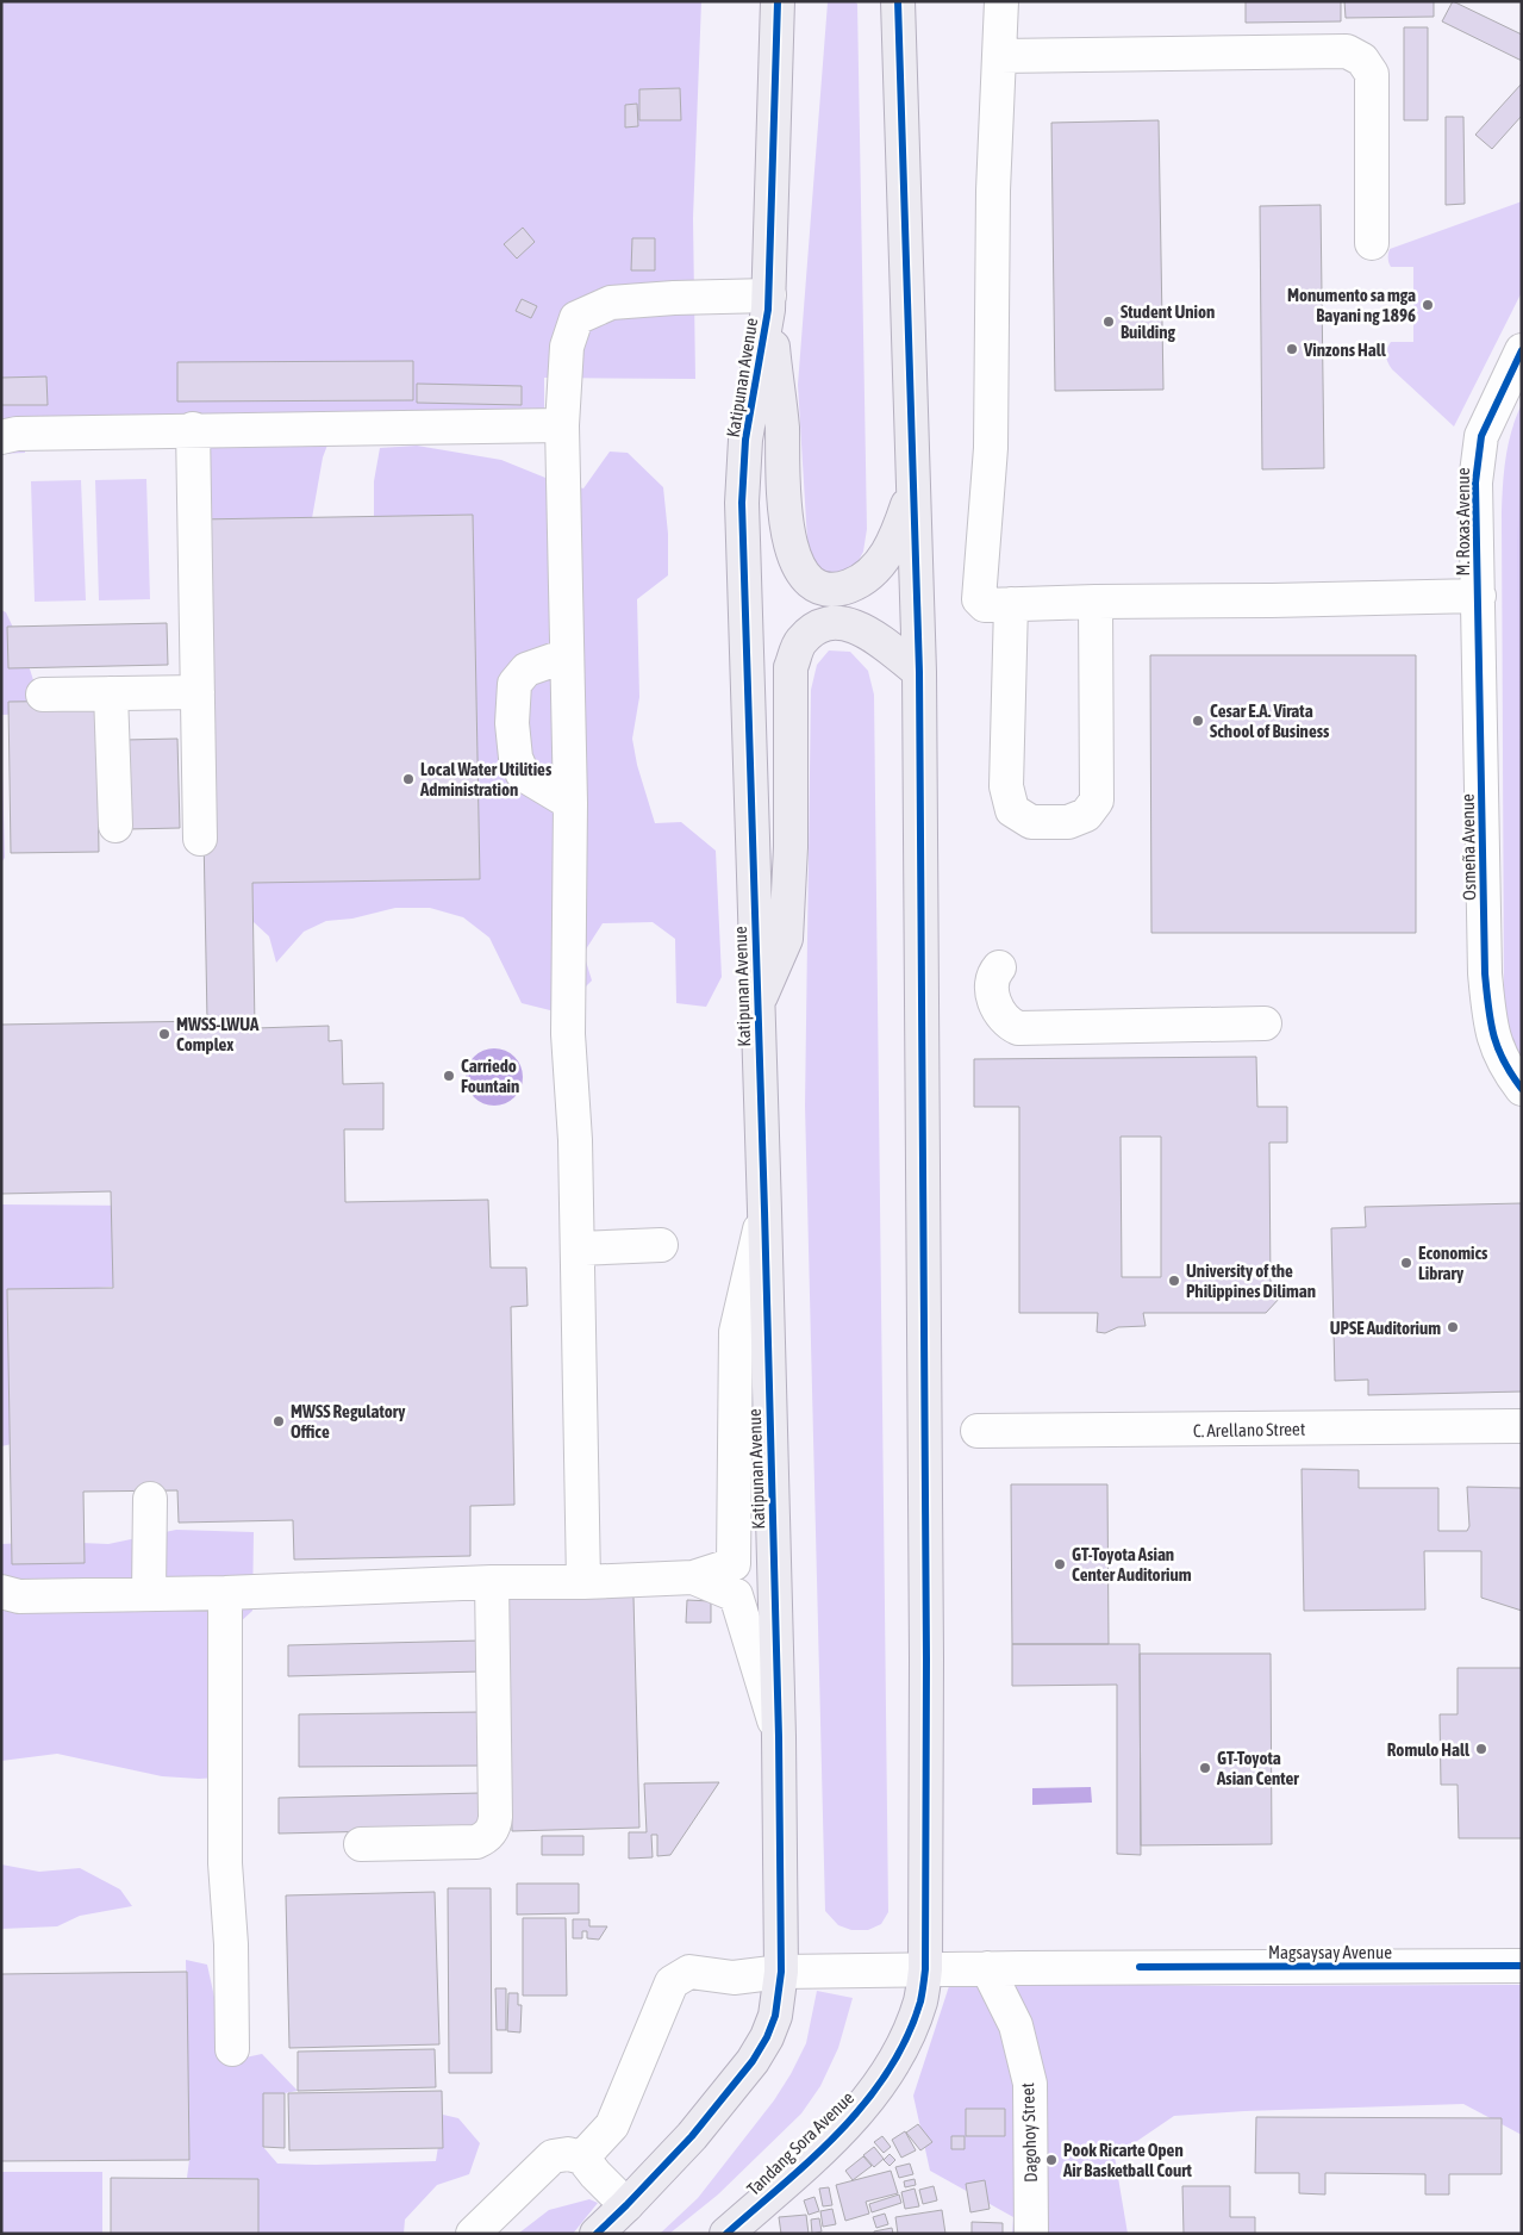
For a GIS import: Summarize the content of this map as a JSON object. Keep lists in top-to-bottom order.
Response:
{
  "streets": {
    "main road": ["Katipunan Avenue", "Tandang Sora Avenue"],
    "street": [
      "M. Roxas Avenue",
      "Osmeña Avenue",
      "C. Arellano Street",
      "Magsaysay Avenue",
      "Dagohoy Street"
    ]
  },
  "crossings": [
    ["Katipunan Avenue", "Magsaysay Avenue"],
    ["M. Roxas Avenue", "Osmeña Avenue"],
    ["Magsaysay Avenue", "Dagohoy Street"],
    ["Magsaysay Avenue", "Tandang Sora Avenue"]
  ],
  "places": [
    "Monumento sa mga Bayani ng 1896",
    "Student Union Building",
    "Vinzons Hall",
    "Cesar E.A. Virata School of Business",
    "Local Water Utilities Administration",
    "MWSS-LWUA Complex",
    "Carriedo Fountain",
    "Economics Library",
    "University of the Philippines Diliman",
    "UPSE Auditorium",
    "MWSS Regulatory Office",
    "GT-Toyota Asian Center Auditorium",
    "Romulo Hall",
    "GT-Toyota Asian Center",
    "Pook Ricarte Open Air Basketball Court"
  ]
}
